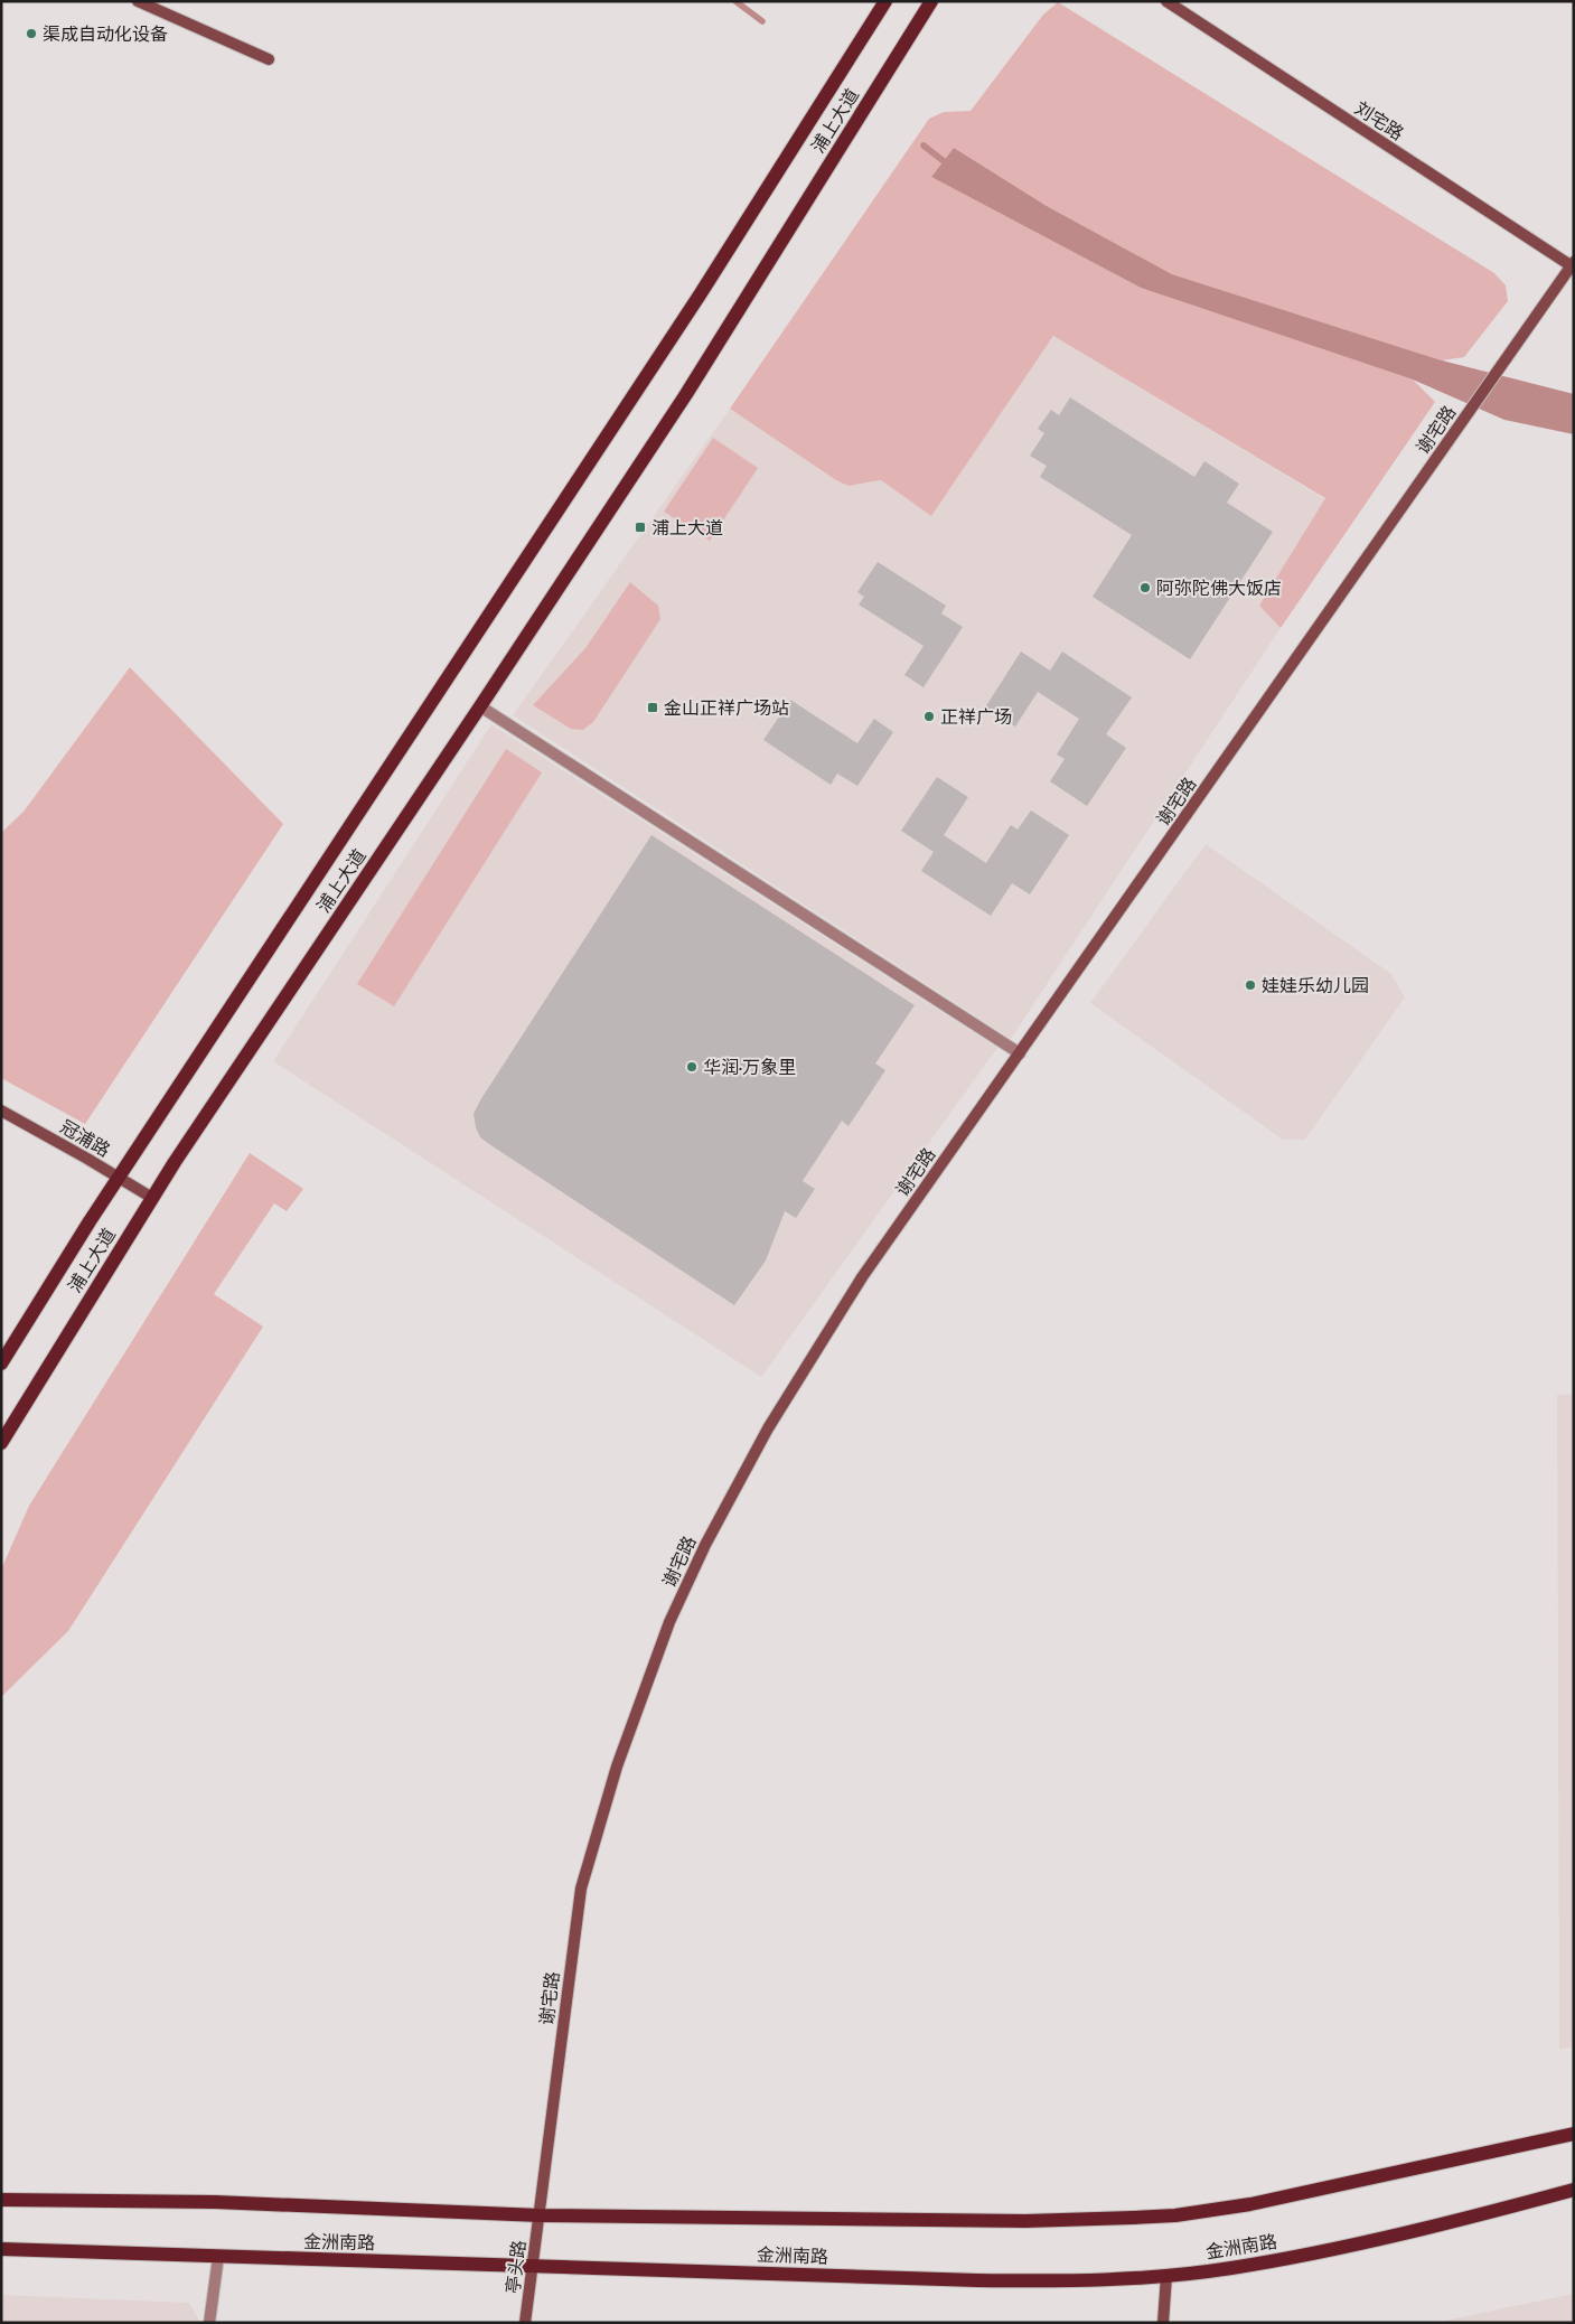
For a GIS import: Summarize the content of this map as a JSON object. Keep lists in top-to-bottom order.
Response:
{
  "streets": {
    "main road": ["浦上大道", "金洲南路"],
    "street": [
      "刘宅路",
      "谢宅路",
      "冠浦路",
      "亭头路"
    ]
  },
  "crossings": [
    ["浦上大道", "冠浦路"],
    ["刘宅路", "谢宅路"],
    ["谢宅路", "金洲南路"],
    ["谢宅路", "亭头路"],
    ["金洲南路", "亭头路"]
  ],
  "places": {
    "other": [
      "渠成自动化设备",
      "阿弥陀佛大饭店",
      "正祥广场",
      "娃娃乐幼儿园",
      "华润·万象里"
    ],
    "transit": ["浦上大道", "金山正祥广场站"]
  }
}
